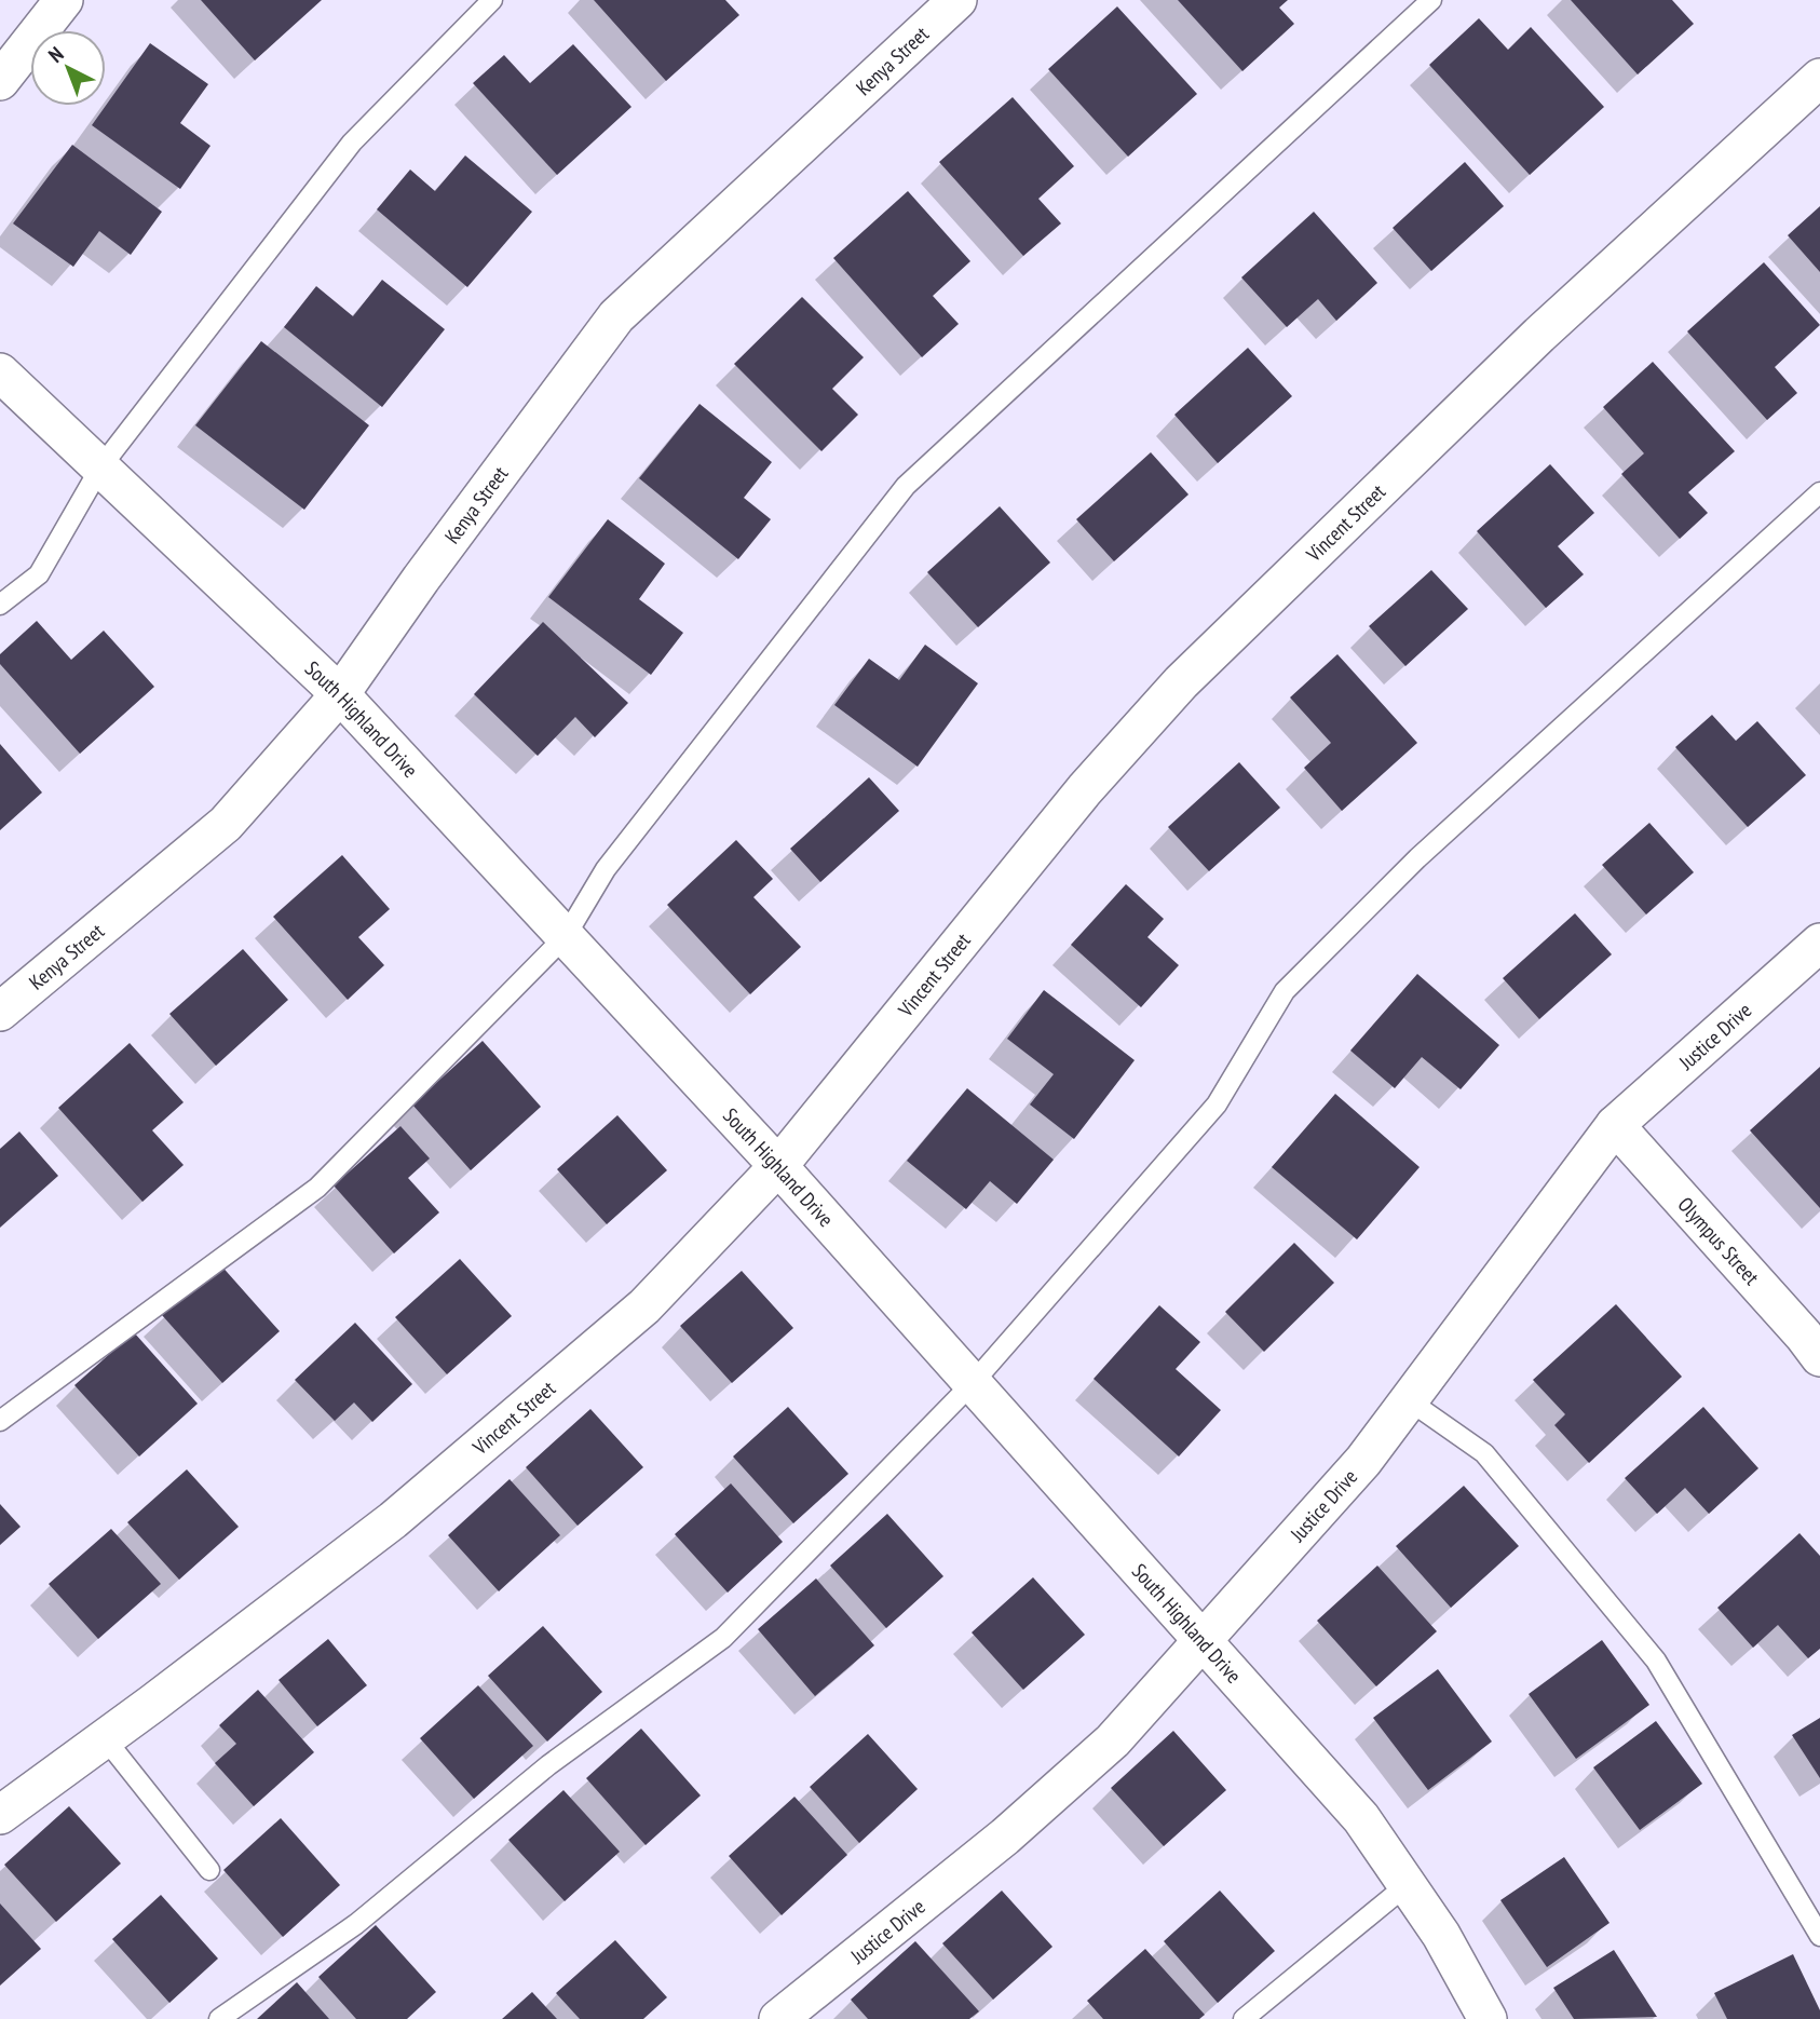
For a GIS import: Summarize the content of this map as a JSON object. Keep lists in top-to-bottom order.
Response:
{
  "streets": {
    "street": [
      "Kenya Street",
      "Vincent Street",
      "South Highland Drive",
      "Justice Drive",
      "Olympus Street"
    ]
  },
  "crossings": [
    ["Kenya Street", "South Highland Drive"],
    ["Vincent Street", "South Highland Drive"],
    ["South Highland Drive", "Justice Drive"],
    ["Justice Drive", "Olympus Street"]
  ],
  "north": "top left"
}
